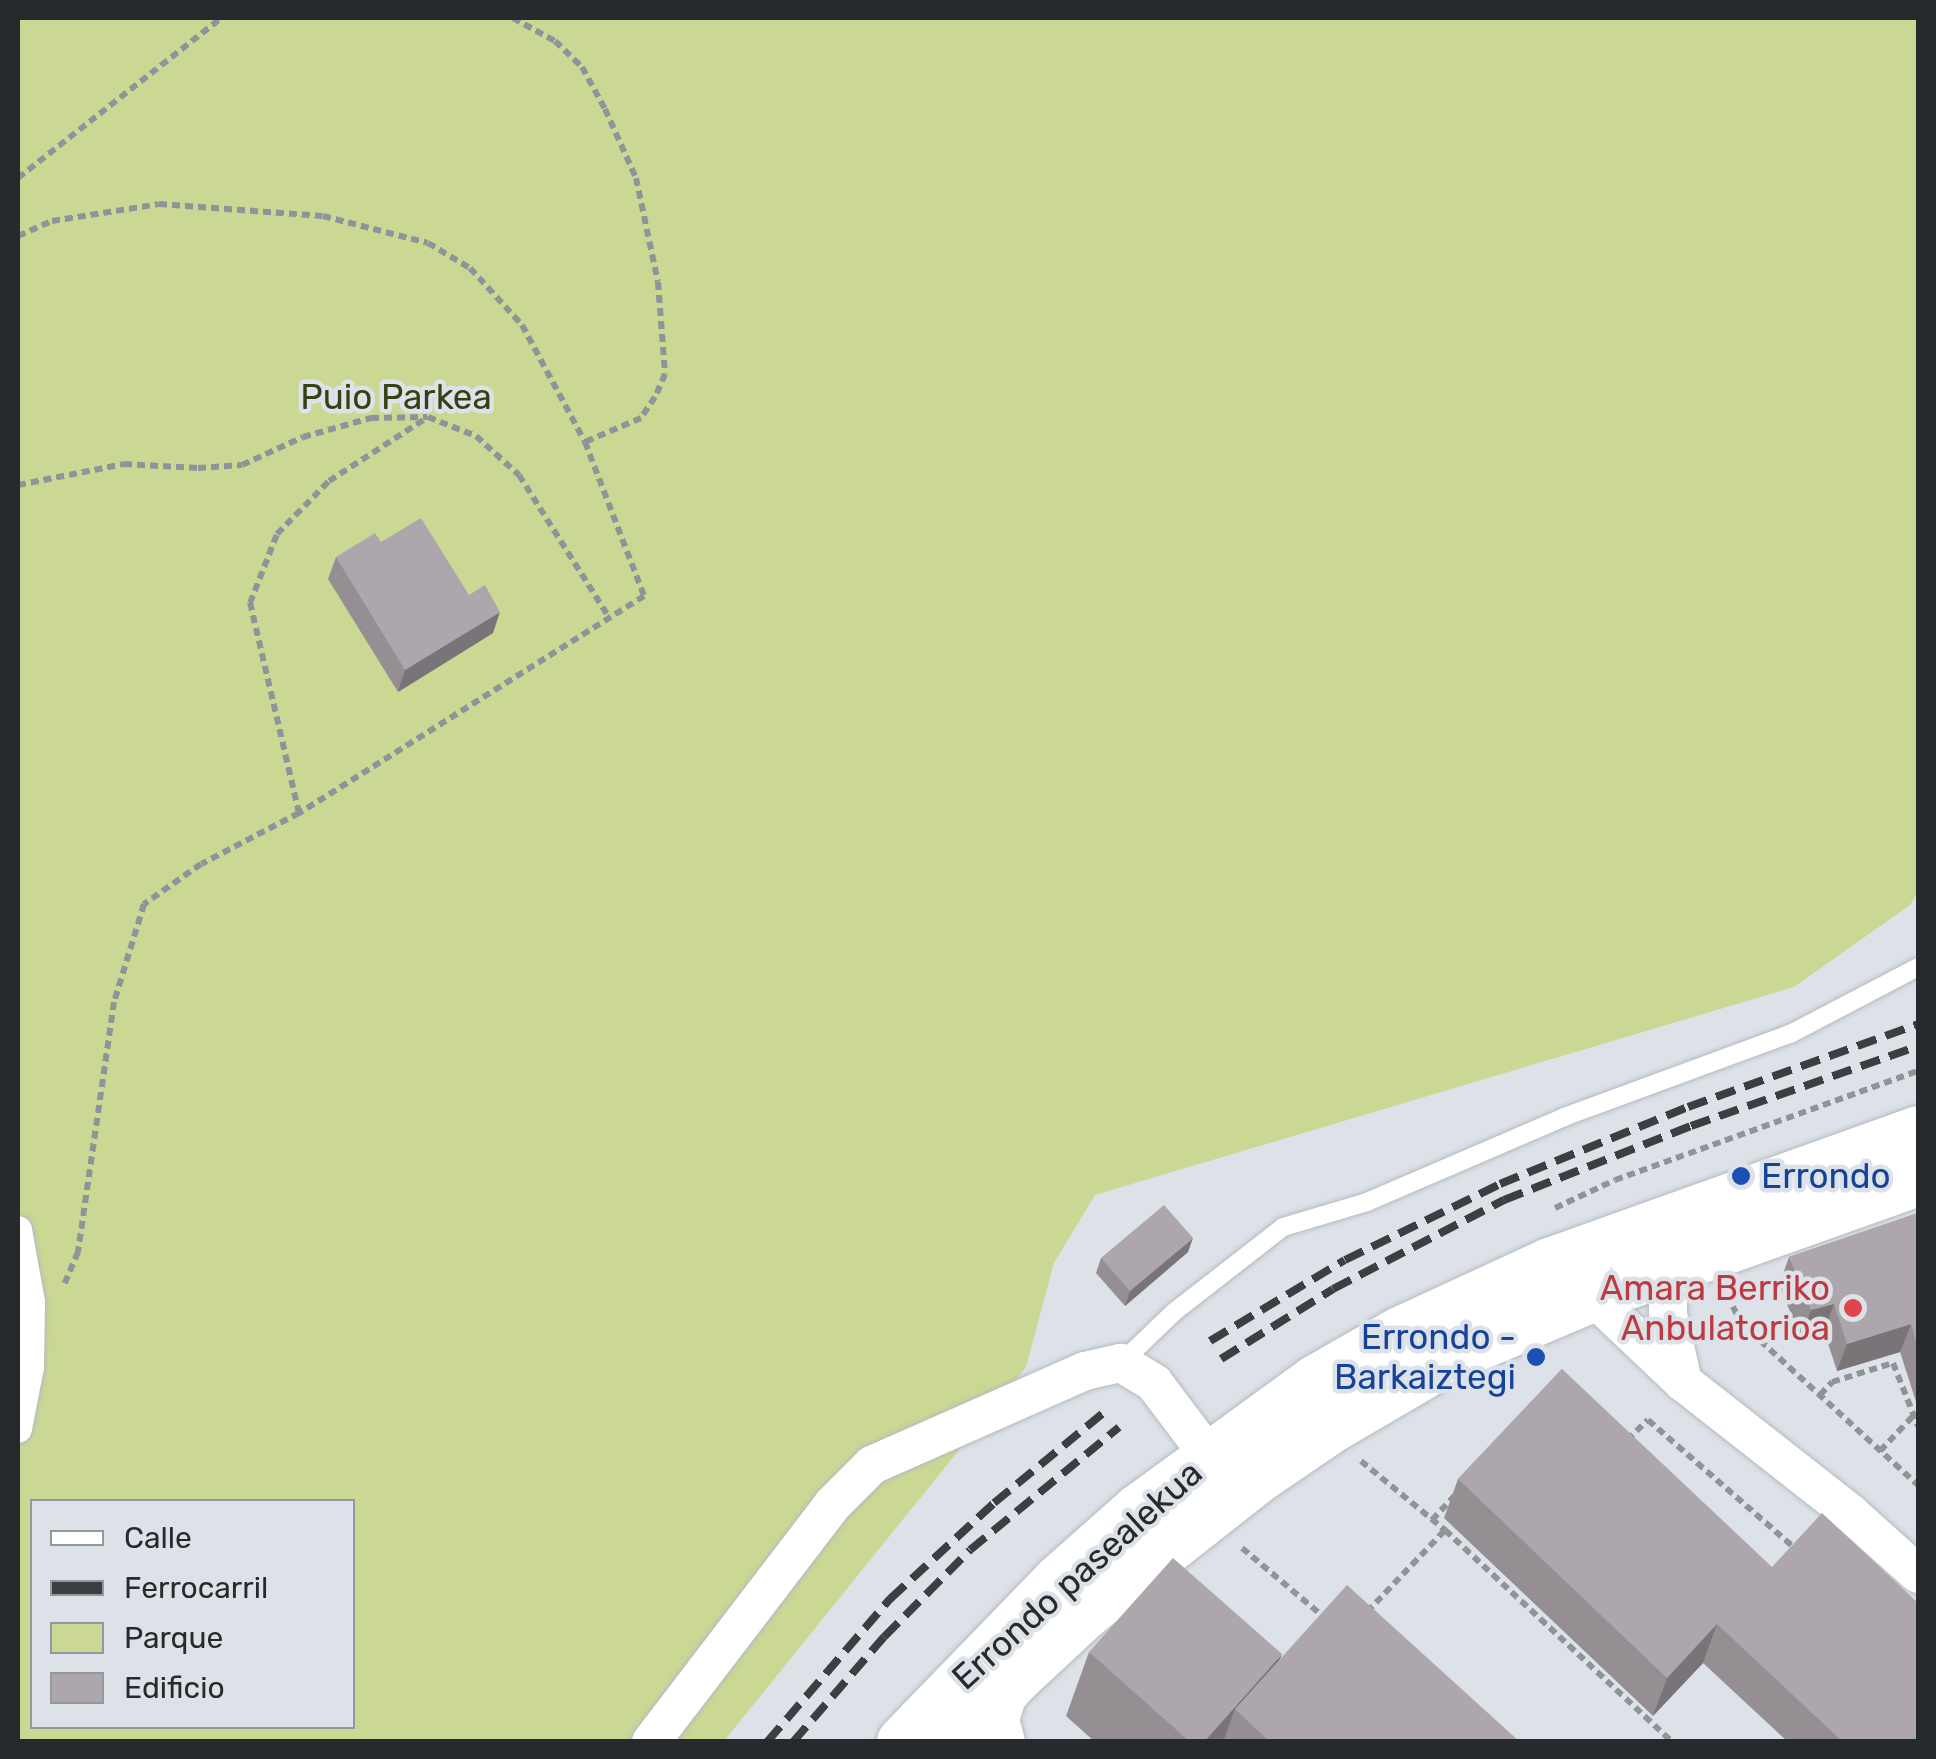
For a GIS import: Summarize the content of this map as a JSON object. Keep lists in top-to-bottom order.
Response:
{
  "streets": {
    "main road": ["Errondo pasealekua"]
  },
  "parks": ["Puio Parkea"],
  "places": ["Errondo", "Amara Berriko Anbulatorioa", "Errondo - Barkaiztegi"],
  "legend": [
    "Calle",
    "Ferrocarril",
    "Parque",
    "Edificio"
  ]
}
